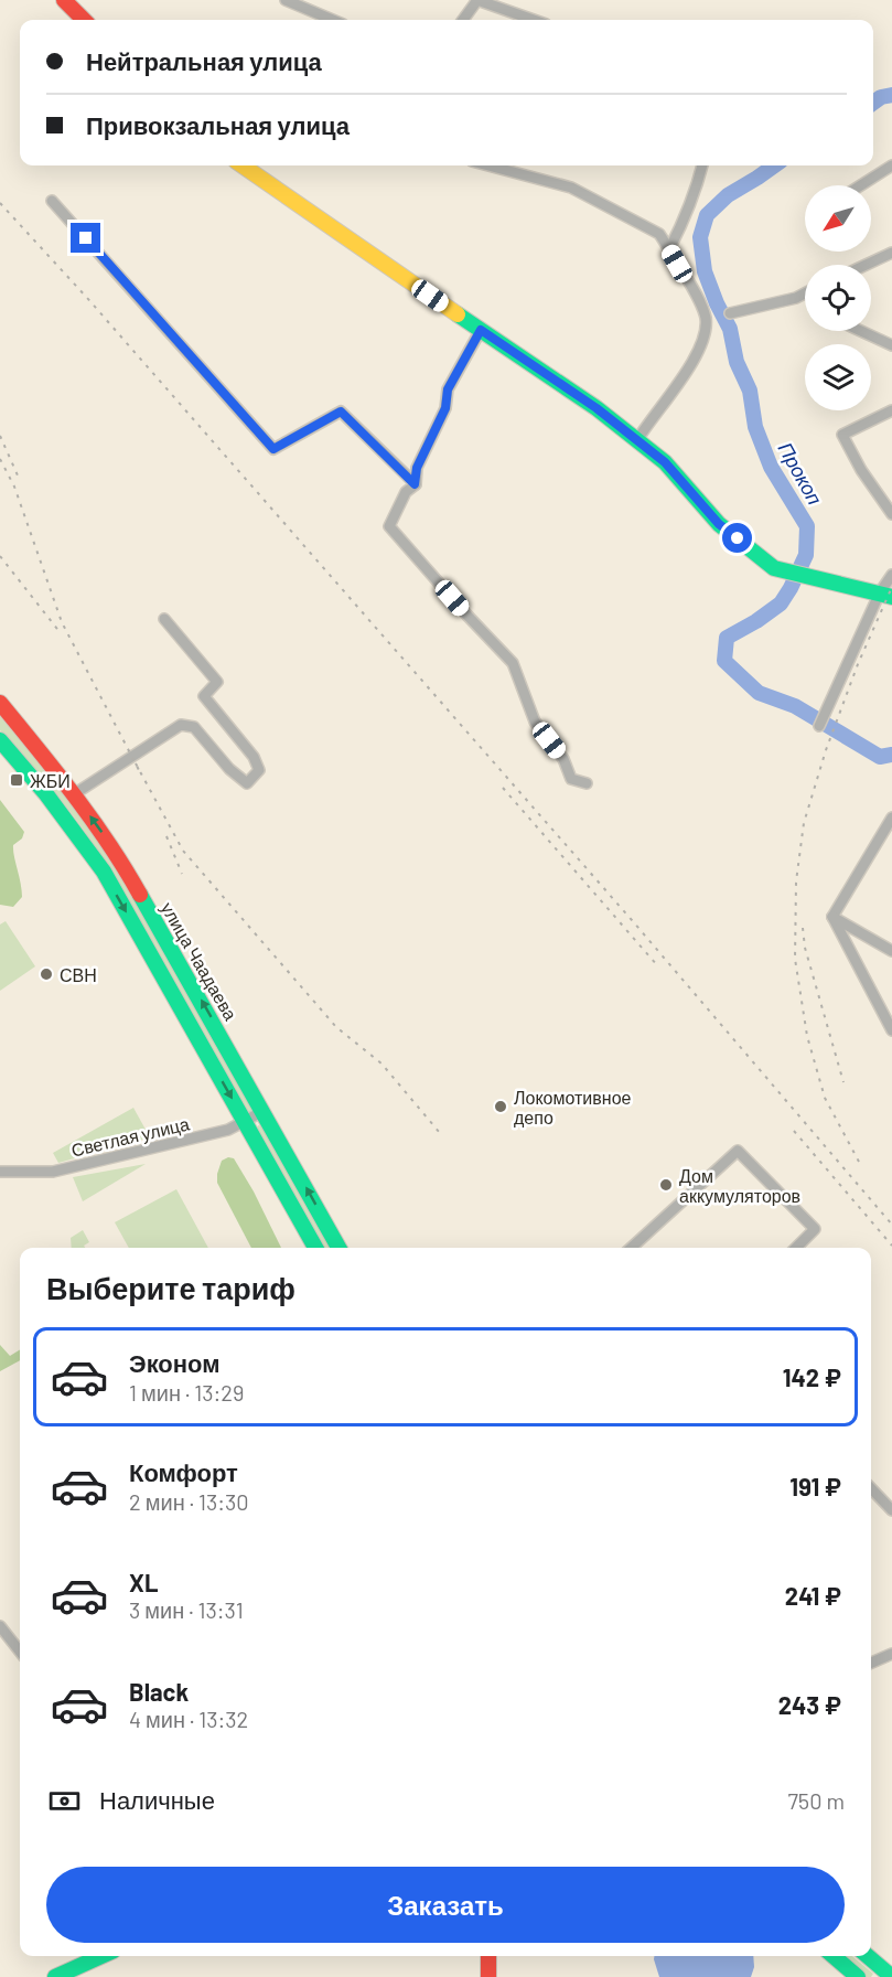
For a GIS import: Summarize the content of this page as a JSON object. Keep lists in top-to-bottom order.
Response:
{
  "streets": {
    "main road": ["улица Чаадаева"],
    "street": ["Светлая улица"]
  },
  "crossings": [
    ["улица Чаадаева", "Светлая улица"]
  ],
  "water": ["Прокоп"],
  "places": {
    "transit": ["ЖБИ"],
    "other": ["СВН", "Локомотивное депо", "Дом аккумуляторов"]
  },
  "north": "bottom left",
  "page": {
    "banner": ["Нейтральная улица", "Привокзальная улица"],
    "heading": "Выберите тариф",
    "list": [
      {
        "name": "Эконом",
        "note": "1 мин · 13:29",
        "value": "142 ₽"
      },
      {
        "name": "Комфорт",
        "note": "2 мин · 13:30",
        "value": "191 ₽"
      },
      {
        "name": "XL",
        "note": "3 мин · 13:31",
        "value": "241 ₽"
      },
      {
        "name": "Black",
        "note": "4 мин · 13:32",
        "value": "243 ₽"
      }
    ],
    "pay": ["Наличные", "750 m"],
    "buttons": "Заказать"
  }
}
